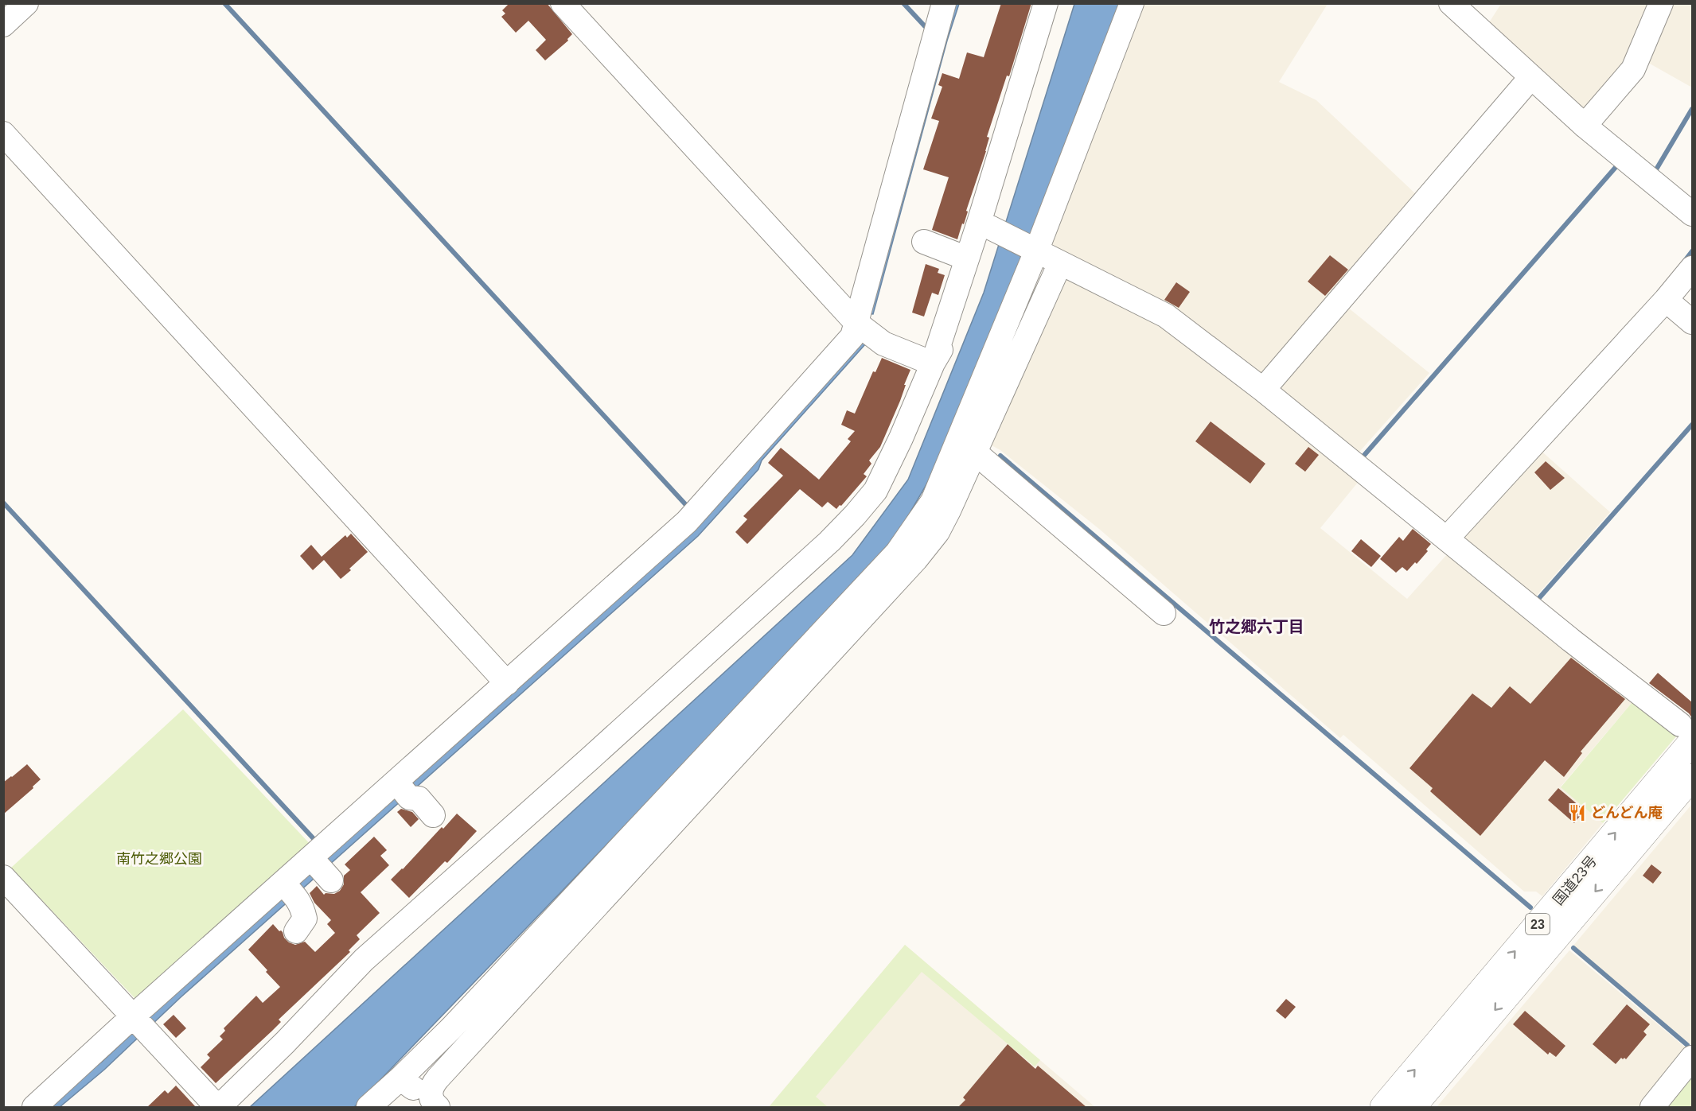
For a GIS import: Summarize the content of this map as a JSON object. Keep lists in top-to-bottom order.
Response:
{
  "streets": {
    "highway": ["国道23号", "23"]
  },
  "districts": ["竹之郷六丁目"],
  "parks": ["南竹之郷公園"],
  "places": {
    "restaurant": ["どんどん庵"]
  }
}
